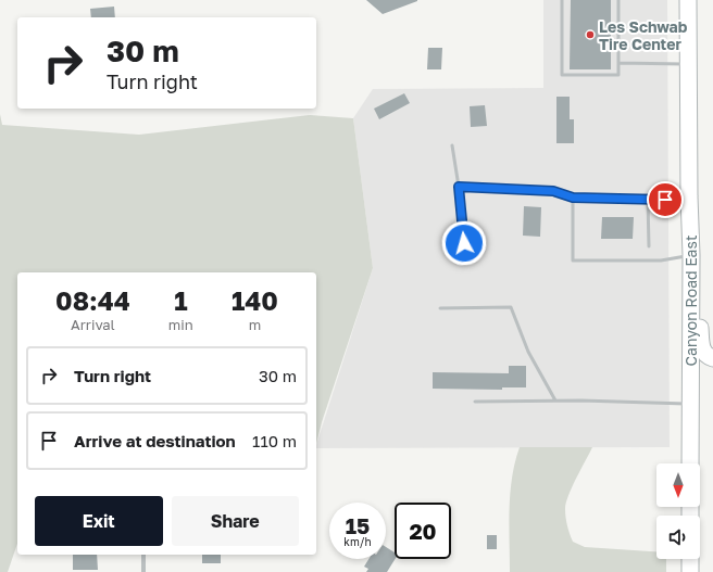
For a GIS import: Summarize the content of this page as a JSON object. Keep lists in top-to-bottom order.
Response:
{
  "streets": {
    "main road": ["Canyon Road East"]
  },
  "places": ["Les Schwab Tire Center"],
  "north": "bottom",
  "page": {
    "turn": ["30 m", "Turn right"],
    "eta": [
      "08:44",
      "Arrival",
      "1",
      "min",
      "140",
      "m"
    ],
    "list": [
      {
        "name": "Turn right",
        "value": "30 m"
      },
      {
        "name": "Arrive at destination",
        "value": "110 m"
      }
    ],
    "buttons": ["Exit", "Share"],
    "speed": "15 km/h",
    "limit": "20"
  }
}
